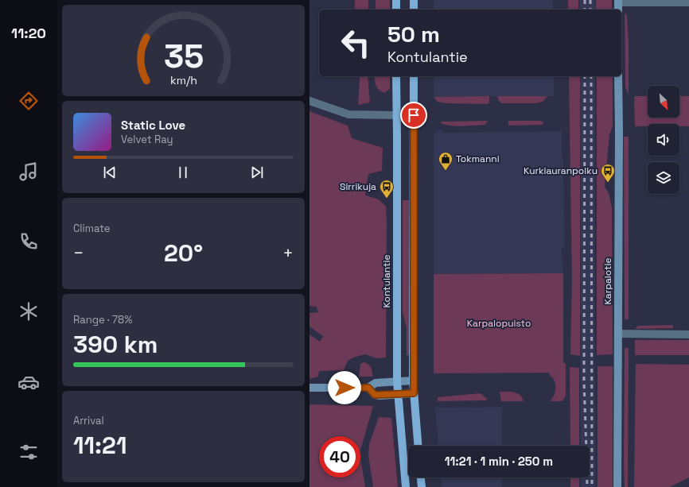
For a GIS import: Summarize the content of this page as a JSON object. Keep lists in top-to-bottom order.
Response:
{
  "streets": {
    "main road": ["Kontulantie"],
    "street": ["Karpalotie"]
  },
  "parks": ["Karpalopuisto"],
  "places": {
    "shop": ["Tokmanni"],
    "bus stop": ["Kurkiauranpolku", "Sirrikuja"]
  },
  "north": "bottom right",
  "page": {
    "tabs": "11:20",
    "turn": ["50 m", "Kontulantie"],
    "song": ["Static Love", "Velvet Ray"],
    "tile": [
      "Climate",
      ["Range · 78%", "390 km"],
      ["Arrival", "11:21"]
    ],
    "heat": ["−", "20°", "+"],
    "limit": "40",
    "trip": "11:21 · 1 min · 250 m",
    "gauge": ["35", "km/h"]
  }
}
